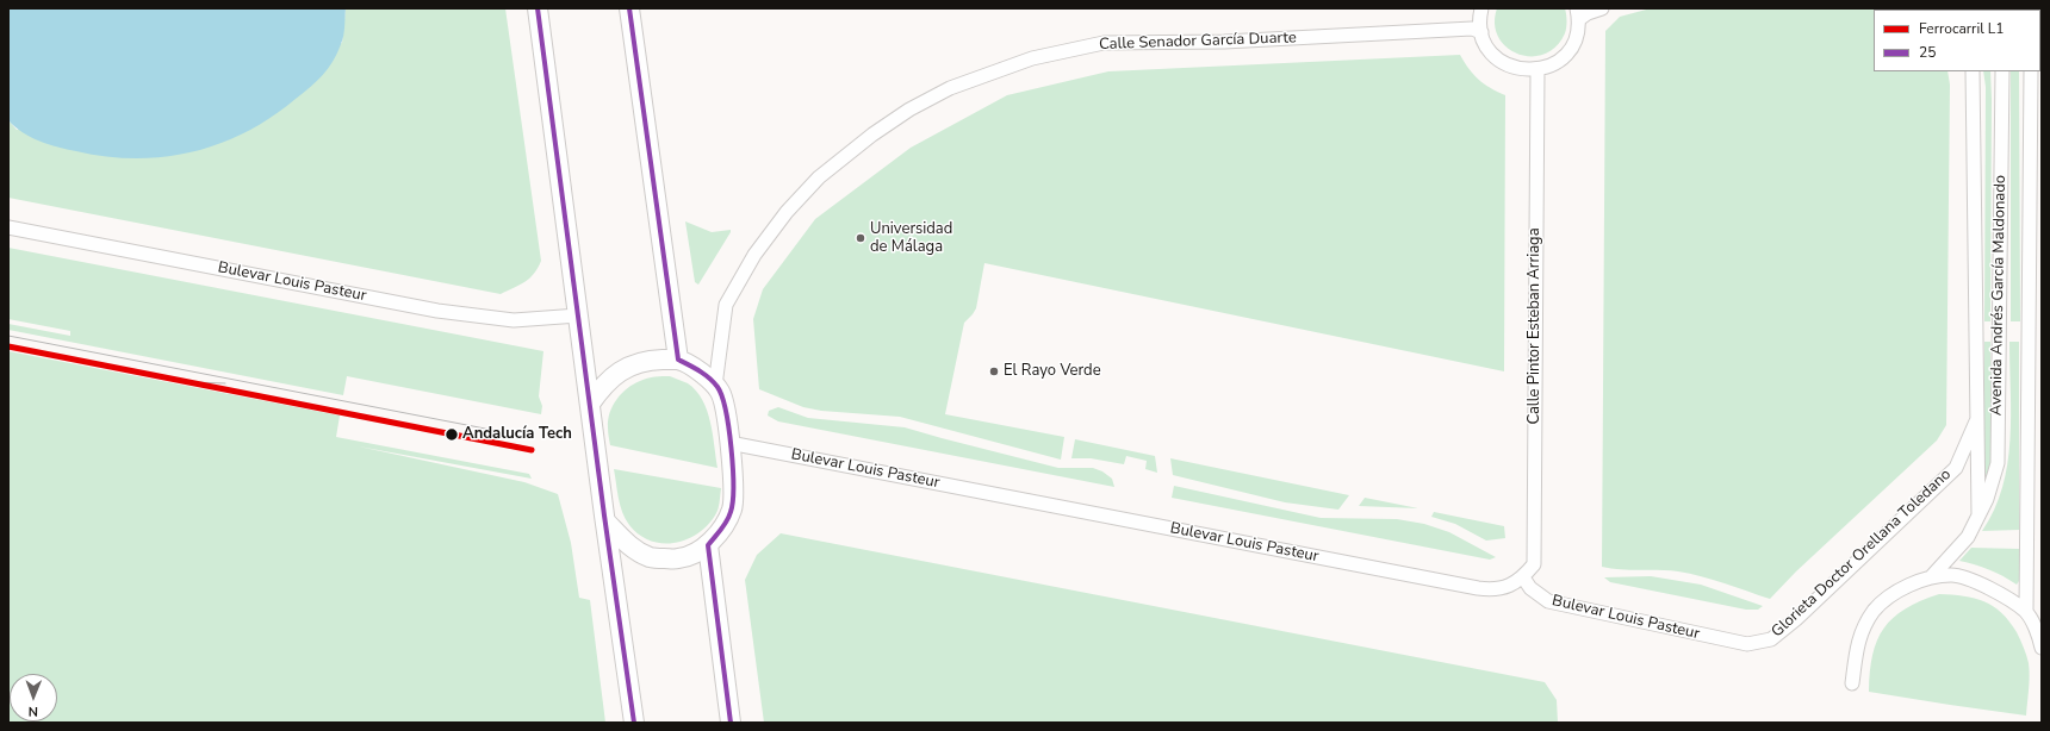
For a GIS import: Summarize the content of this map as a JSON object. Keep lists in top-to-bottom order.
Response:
{
  "streets": {
    "street": [
      "Calle Senador García Duarte",
      "Bulevar Louis Pasteur",
      "Avenida Andrés García Maldonado",
      "Calle Pintor Esteban Arriaga",
      "Glorieta Doctor Orellana Toledano"
    ]
  },
  "crossings": [
    ["Bulevar Louis Pasteur", "Calle Pintor Esteban Arriaga"],
    ["Bulevar Louis Pasteur", "Glorieta Doctor Orellana Toledano"],
    ["Avenida Andrés García Maldonado", "Glorieta Doctor Orellana Toledano"]
  ],
  "places": ["Universidad de Málaga", "El Rayo Verde", "Andalucía Tech"],
  "lines": ["transit line 25", "rail line L1"],
  "legend": ["Ferrocarril L1", "25"],
  "north": "bottom"
}
